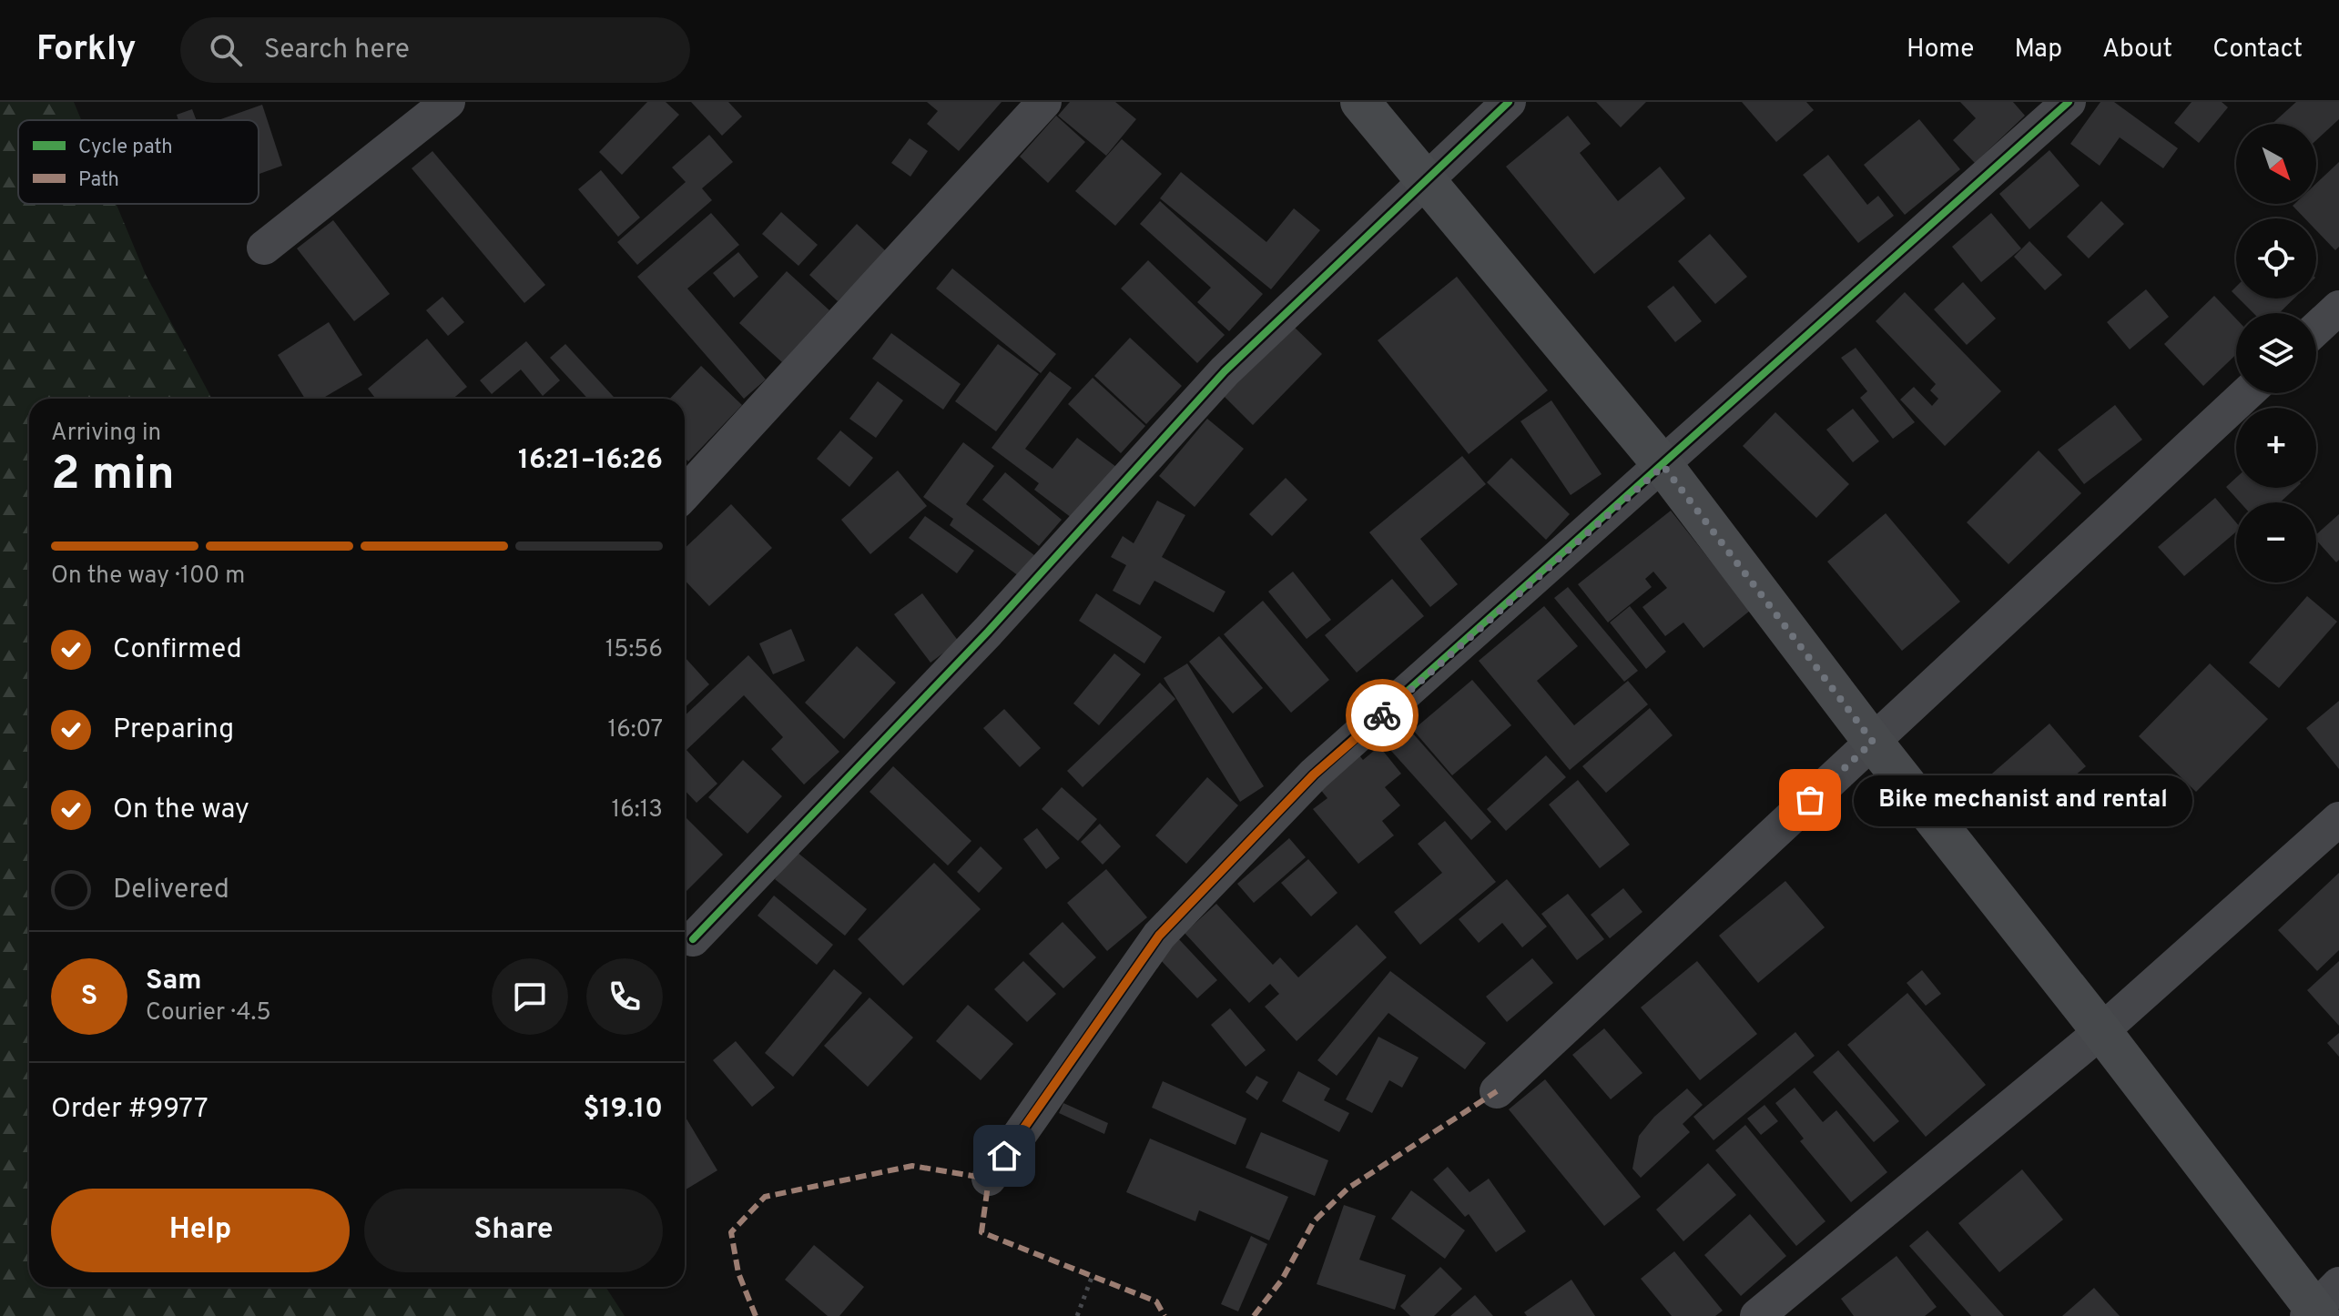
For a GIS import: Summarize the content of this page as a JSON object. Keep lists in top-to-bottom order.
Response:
{
  "places": ["Bike mechanist and rental"],
  "legend": ["Cycle path", "Path"],
  "north": "bottom right",
  "page": {
    "header": "Forkly",
    "search": "Search here",
    "nav": [
      "Home",
      "Map",
      "About",
      "Contact"
    ],
    "map_buttons": ["+", "−"],
    "heading": ["2 min", "Arriving in", "16:21–16:26"],
    "panel": [
      "Sam",
      "Courier · 4.5",
      "Order #9977",
      "$19.10"
    ],
    "bar": "On the way · 100 m",
    "list": [
      ["Confirmed", "15:56"],
      ["Preparing", "16:07"],
      ["On the way", "16:13"],
      "Delivered"
    ],
    "bubble": "Bike mechanist and rental",
    "round": "S",
    "buttons": ["Help", "Share"]
  }
}
